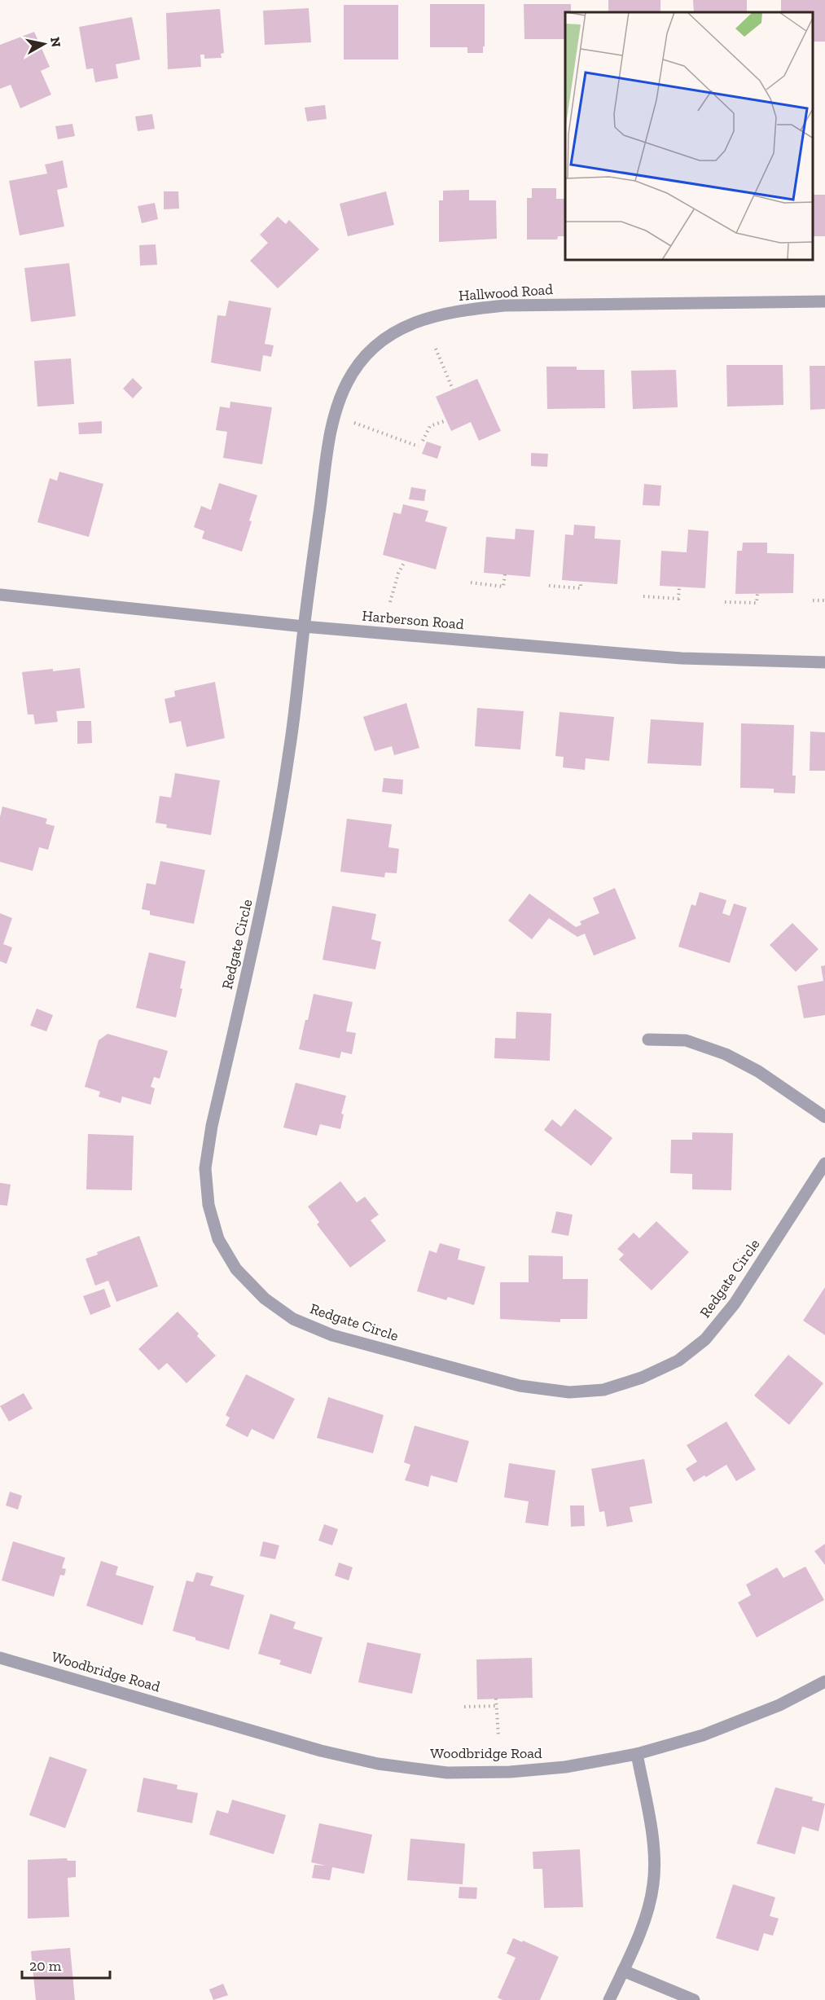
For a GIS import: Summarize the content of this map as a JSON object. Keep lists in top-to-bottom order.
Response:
{
  "streets": {
    "street": [
      "Hallwood Road",
      "Harberson Road",
      "Redgate Circle",
      "Woodbridge Road"
    ]
  },
  "crossings": [
    ["Hallwood Road", "Harberson Road"],
    ["Hallwood Road", "Redgate Circle"],
    ["Harberson Road", "Redgate Circle"]
  ],
  "scale_bar": "20 m",
  "north": "right"
}
